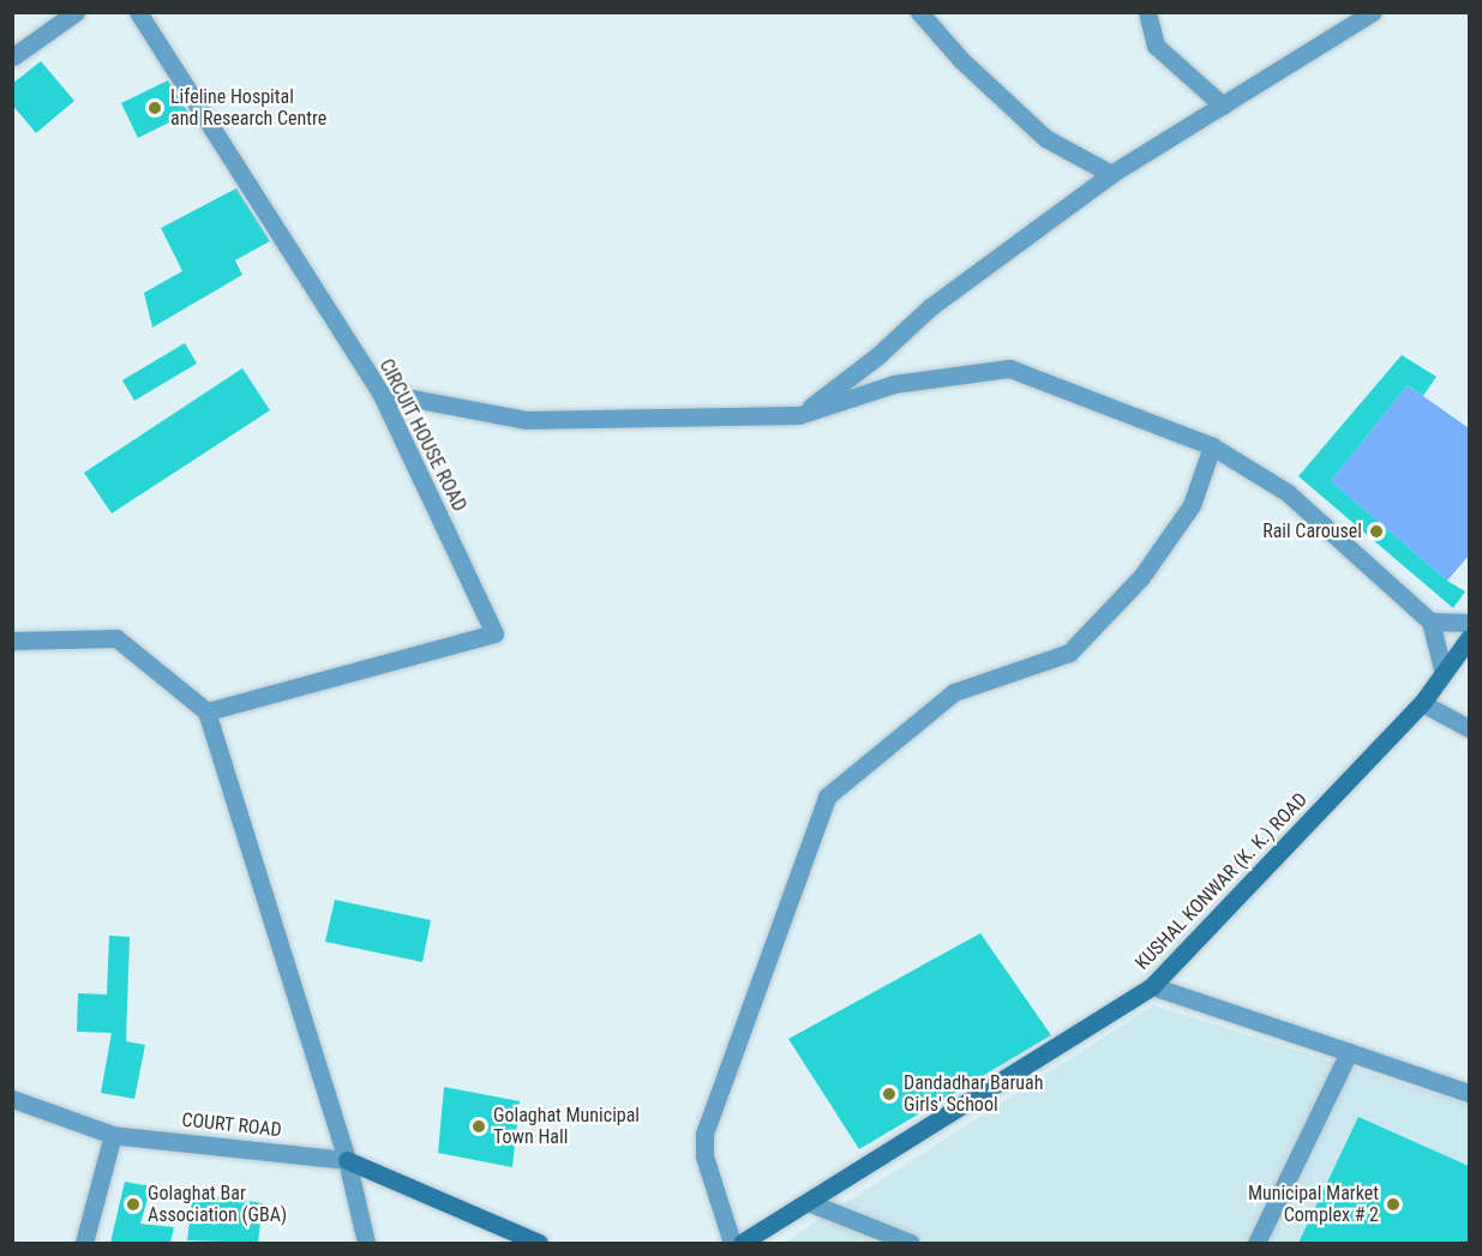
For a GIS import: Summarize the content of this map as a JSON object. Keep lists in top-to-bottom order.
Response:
{
  "streets": {
    "main road": ["KUSHAL KONWAR (K. K.) ROAD"],
    "street": ["CIRCUIT HOUSE ROAD", "COURT ROAD"]
  },
  "places": [
    "Lifeline Hospital and Research Centre",
    "Rail Carousel",
    "Dandadhar Baruah Girls' School",
    "Golaghat Municipal Town Hall",
    "Golaghat Bar Association (GBA)",
    "Municipal Market Complex # 2"
  ]
}
